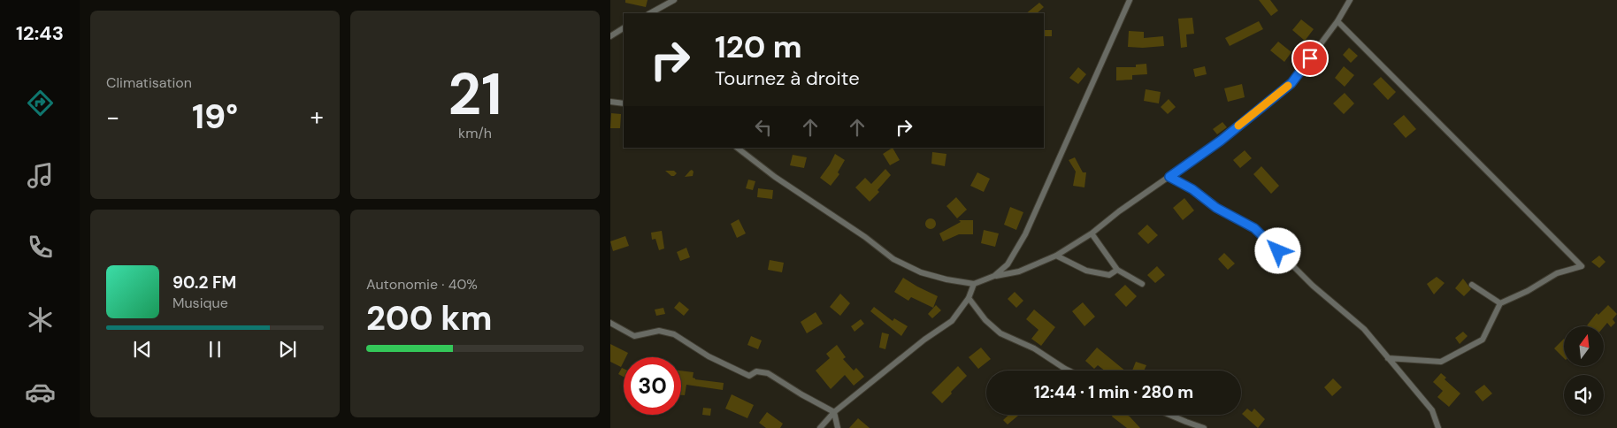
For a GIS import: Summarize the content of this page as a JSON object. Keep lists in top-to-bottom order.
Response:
{
  "north": "top",
  "page": {
    "tabs": "12:43",
    "tile": [
      "Climatisation",
      ["21", "km/h"],
      ["Autonomie · 40%", "200 km"]
    ],
    "turn": ["120 m", "Tournez à droite"],
    "heat": ["−", "19°", "+"],
    "song": ["90.2 FM", "Musique"],
    "limit": "30",
    "trip": "12:44 · 1 min · 280 m"
  }
}
